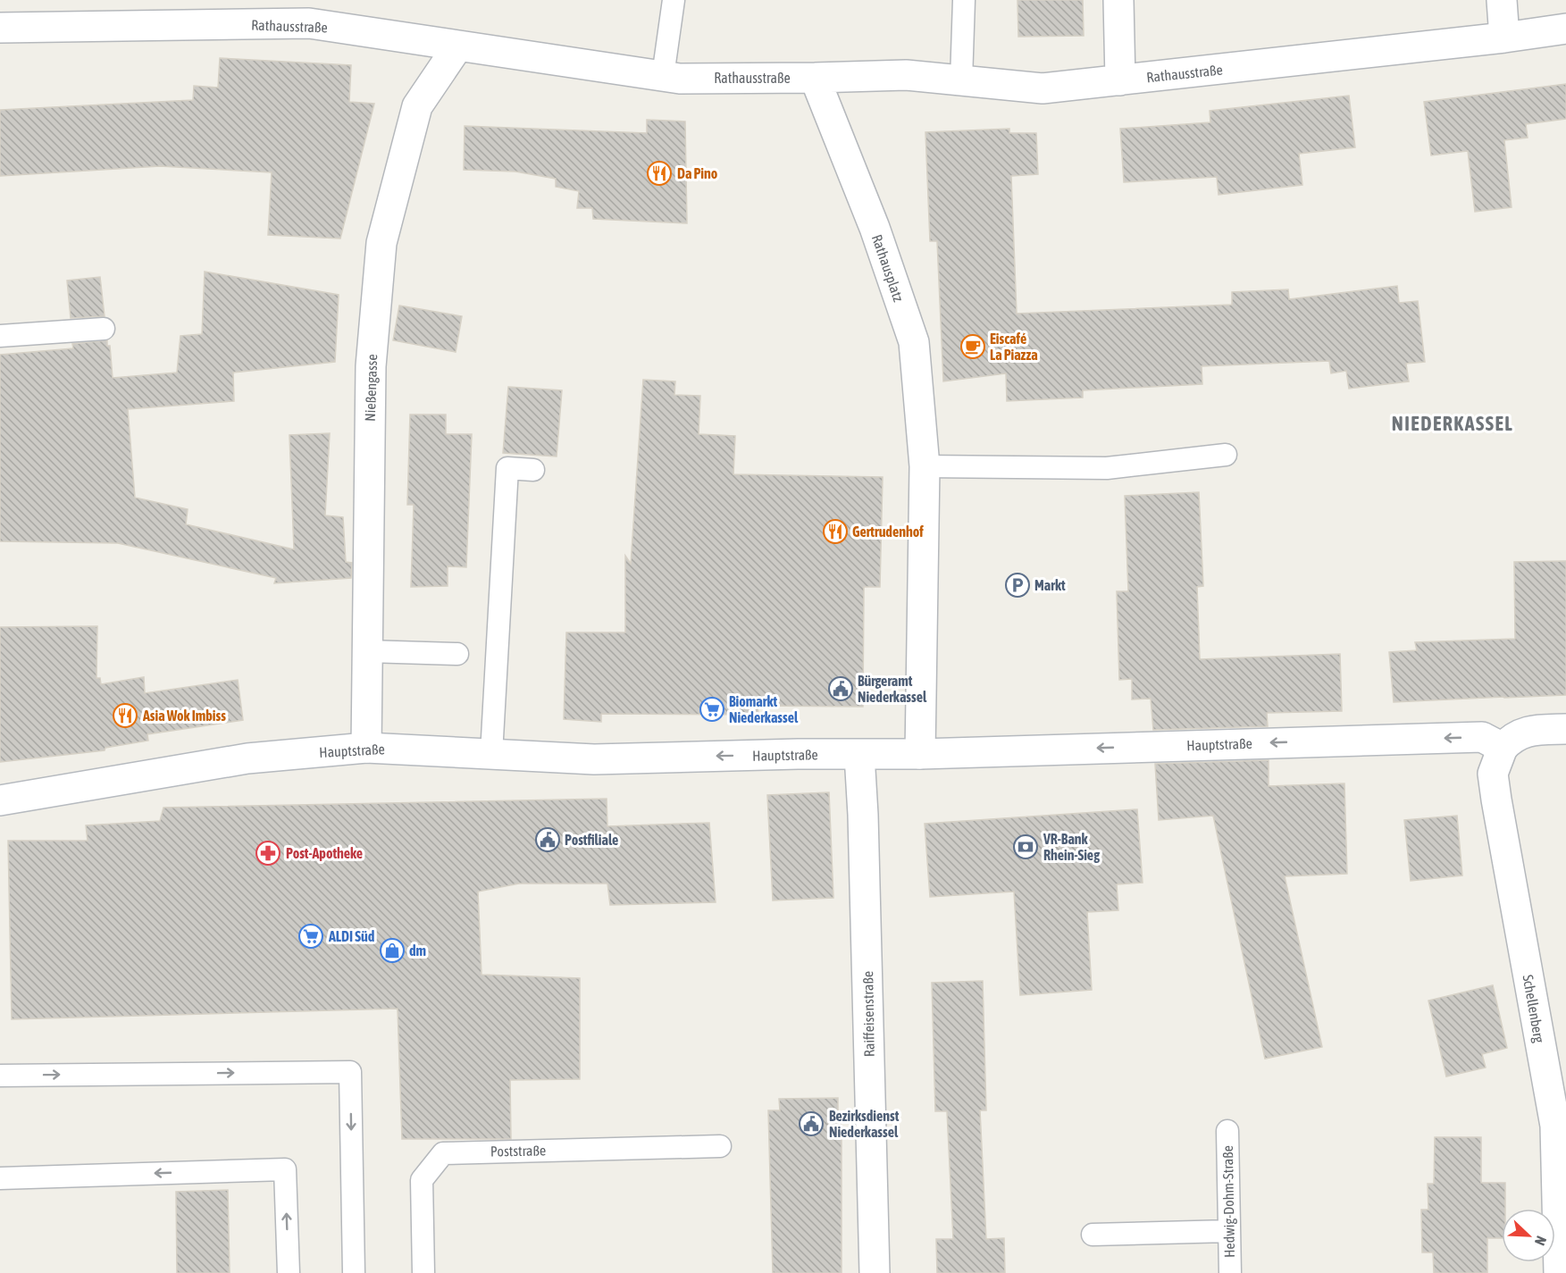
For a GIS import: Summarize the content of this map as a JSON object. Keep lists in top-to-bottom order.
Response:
{
  "streets": {
    "street": [
      "Rathausstraße",
      "Rathausplatz",
      "Nießengasse",
      "Hauptstraße",
      "Schellenberg",
      "Raiffeisenstraße"
    ],
    "lane": ["Poststraße", "Hedwig-Dohm-Straße"]
  },
  "crossings": [
    ["Rathausstraße", "Rathausplatz"],
    ["Rathausstraße", "Nießengasse"],
    ["Rathausplatz", "Hauptstraße"],
    ["Nießengasse", "Hauptstraße"],
    ["Hauptstraße", "Schellenberg"],
    ["Hauptstraße", "Raiffeisenstraße"]
  ],
  "one_way": ["Hauptstraße"],
  "districts": ["NIEDERKASSEL"],
  "places": {
    "restaurant": ["Da Pino", "Gertrudenhof", "Asia Wok Imbiss"],
    "cafe": ["Eiscafé La Piazza"],
    "parking": ["Markt"],
    "public building": ["Bürgeramt Niederkassel", "Postfiliale", "Bezirksdienst Niederkassel"],
    "supermarket": ["Biomarkt Niederkassel", "ALDI Süd"],
    "bank": ["VR-Bank Rhein-Sieg"],
    "pharmacy": ["Post-Apotheke"],
    "shop": ["dm"]
  },
  "north": "bottom right"
}
